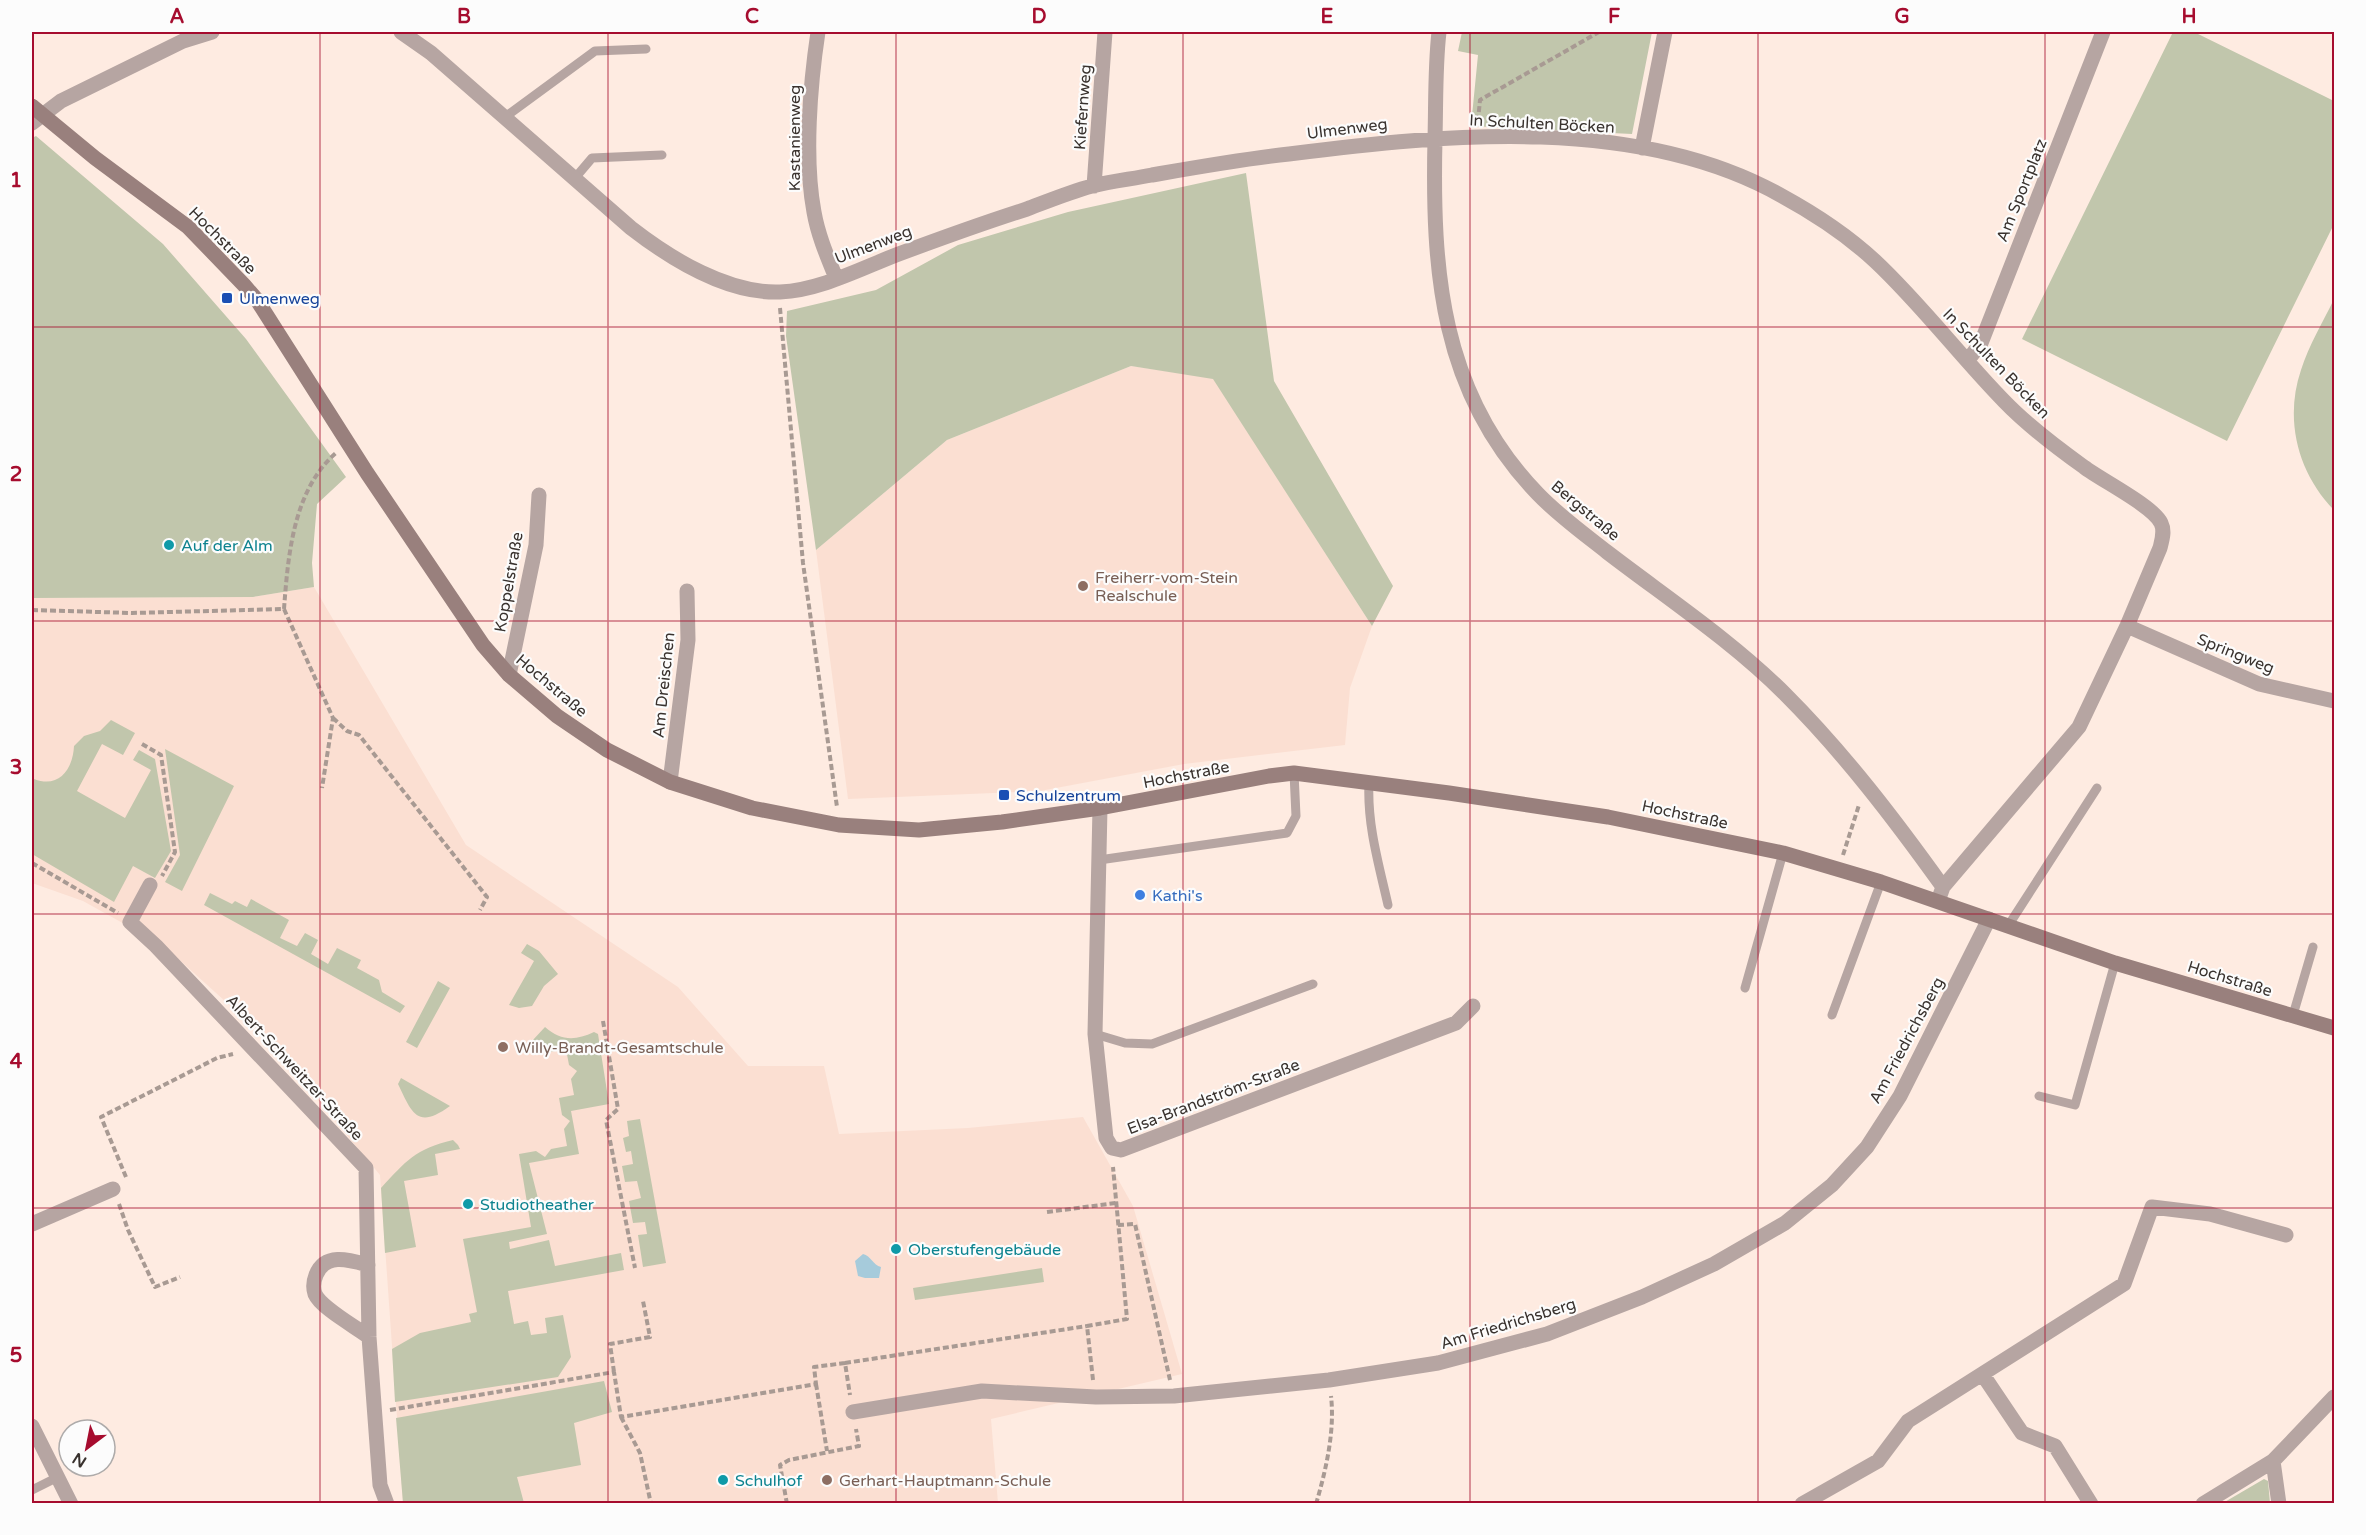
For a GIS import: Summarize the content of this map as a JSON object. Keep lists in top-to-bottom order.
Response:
{
  "streets": {
    "street": [
      "Kiefernweg",
      "In Schulten Böcken",
      "Ulmenweg",
      "Kastanienweg",
      "Am Sportplatz",
      "Hochstraße",
      "Bergstraße",
      "Koppelstraße",
      "Springweg",
      "Am Dreischen",
      "Am Friedrichsberg",
      "Albert-Schweitzer-Straße",
      "Elsa-Brandström-Straße"
    ]
  },
  "crossings": [
    ["Kiefernweg", "Ulmenweg"],
    ["In Schulten Böcken", "Ulmenweg"],
    ["In Schulten Böcken", "Am Sportplatz"],
    ["In Schulten Böcken", "Hochstraße"],
    ["In Schulten Böcken", "Bergstraße"],
    ["In Schulten Böcken", "Springweg"],
    ["Ulmenweg", "Kastanienweg"],
    ["Ulmenweg", "Bergstraße"],
    ["Hochstraße", "Bergstraße"],
    ["Hochstraße", "Koppelstraße"],
    ["Hochstraße", "Am Dreischen"],
    ["Hochstraße", "Am Friedrichsberg"],
    ["Hochstraße", "Elsa-Brandström-Straße"]
  ],
  "places": {
    "transit": ["Ulmenweg", "Schulzentrum"],
    "other": [
      "Auf der Alm",
      "Freiherr-vom-Stein Realschule",
      "Kathi's",
      "Willy-Brandt-Gesamtschule",
      "Studiotheather",
      "Oberstufengebäude",
      "Schulhof",
      "Gerhart-Hauptmann-Schule"
    ]
  },
  "north": "bottom left",
  "grid": {
    "columns": [
      "A",
      "B",
      "C",
      "D",
      "E",
      "F",
      "G",
      "H"
    ],
    "rows": [
      "1",
      "2",
      "3",
      "4",
      "5"
    ]
  }
}
